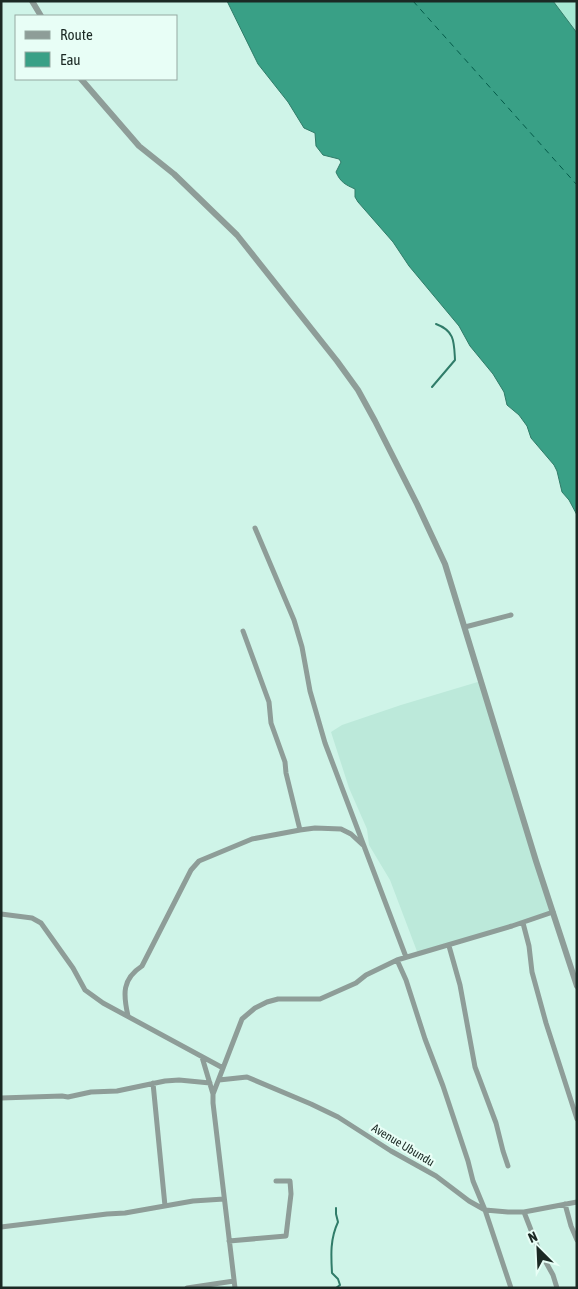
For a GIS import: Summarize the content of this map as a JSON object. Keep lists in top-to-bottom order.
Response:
{
  "streets": {
    "street": ["Avenue Ubundu"]
  },
  "legend": ["Route", "Eau"],
  "north": "top left"
}
